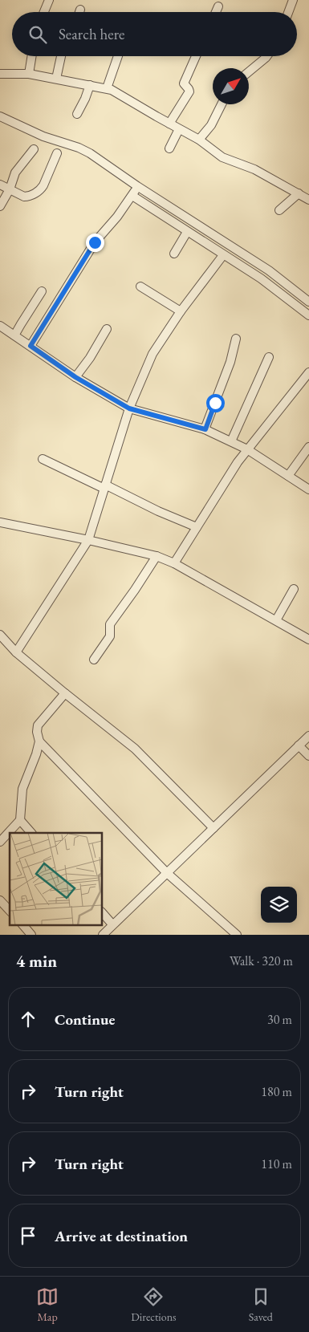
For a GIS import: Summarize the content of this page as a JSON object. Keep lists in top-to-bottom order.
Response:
{
  "north": "top right",
  "page": {
    "search": "Search here",
    "heading": ["4 min", "Walk · 320 m"],
    "list": [
      ["Continue", "30 m"],
      ["Turn right", "180 m"],
      ["Turn right", "110 m"],
      "Arrive at destination"
    ],
    "nav": ["Map", "Directions", "Saved"]
  }
}
